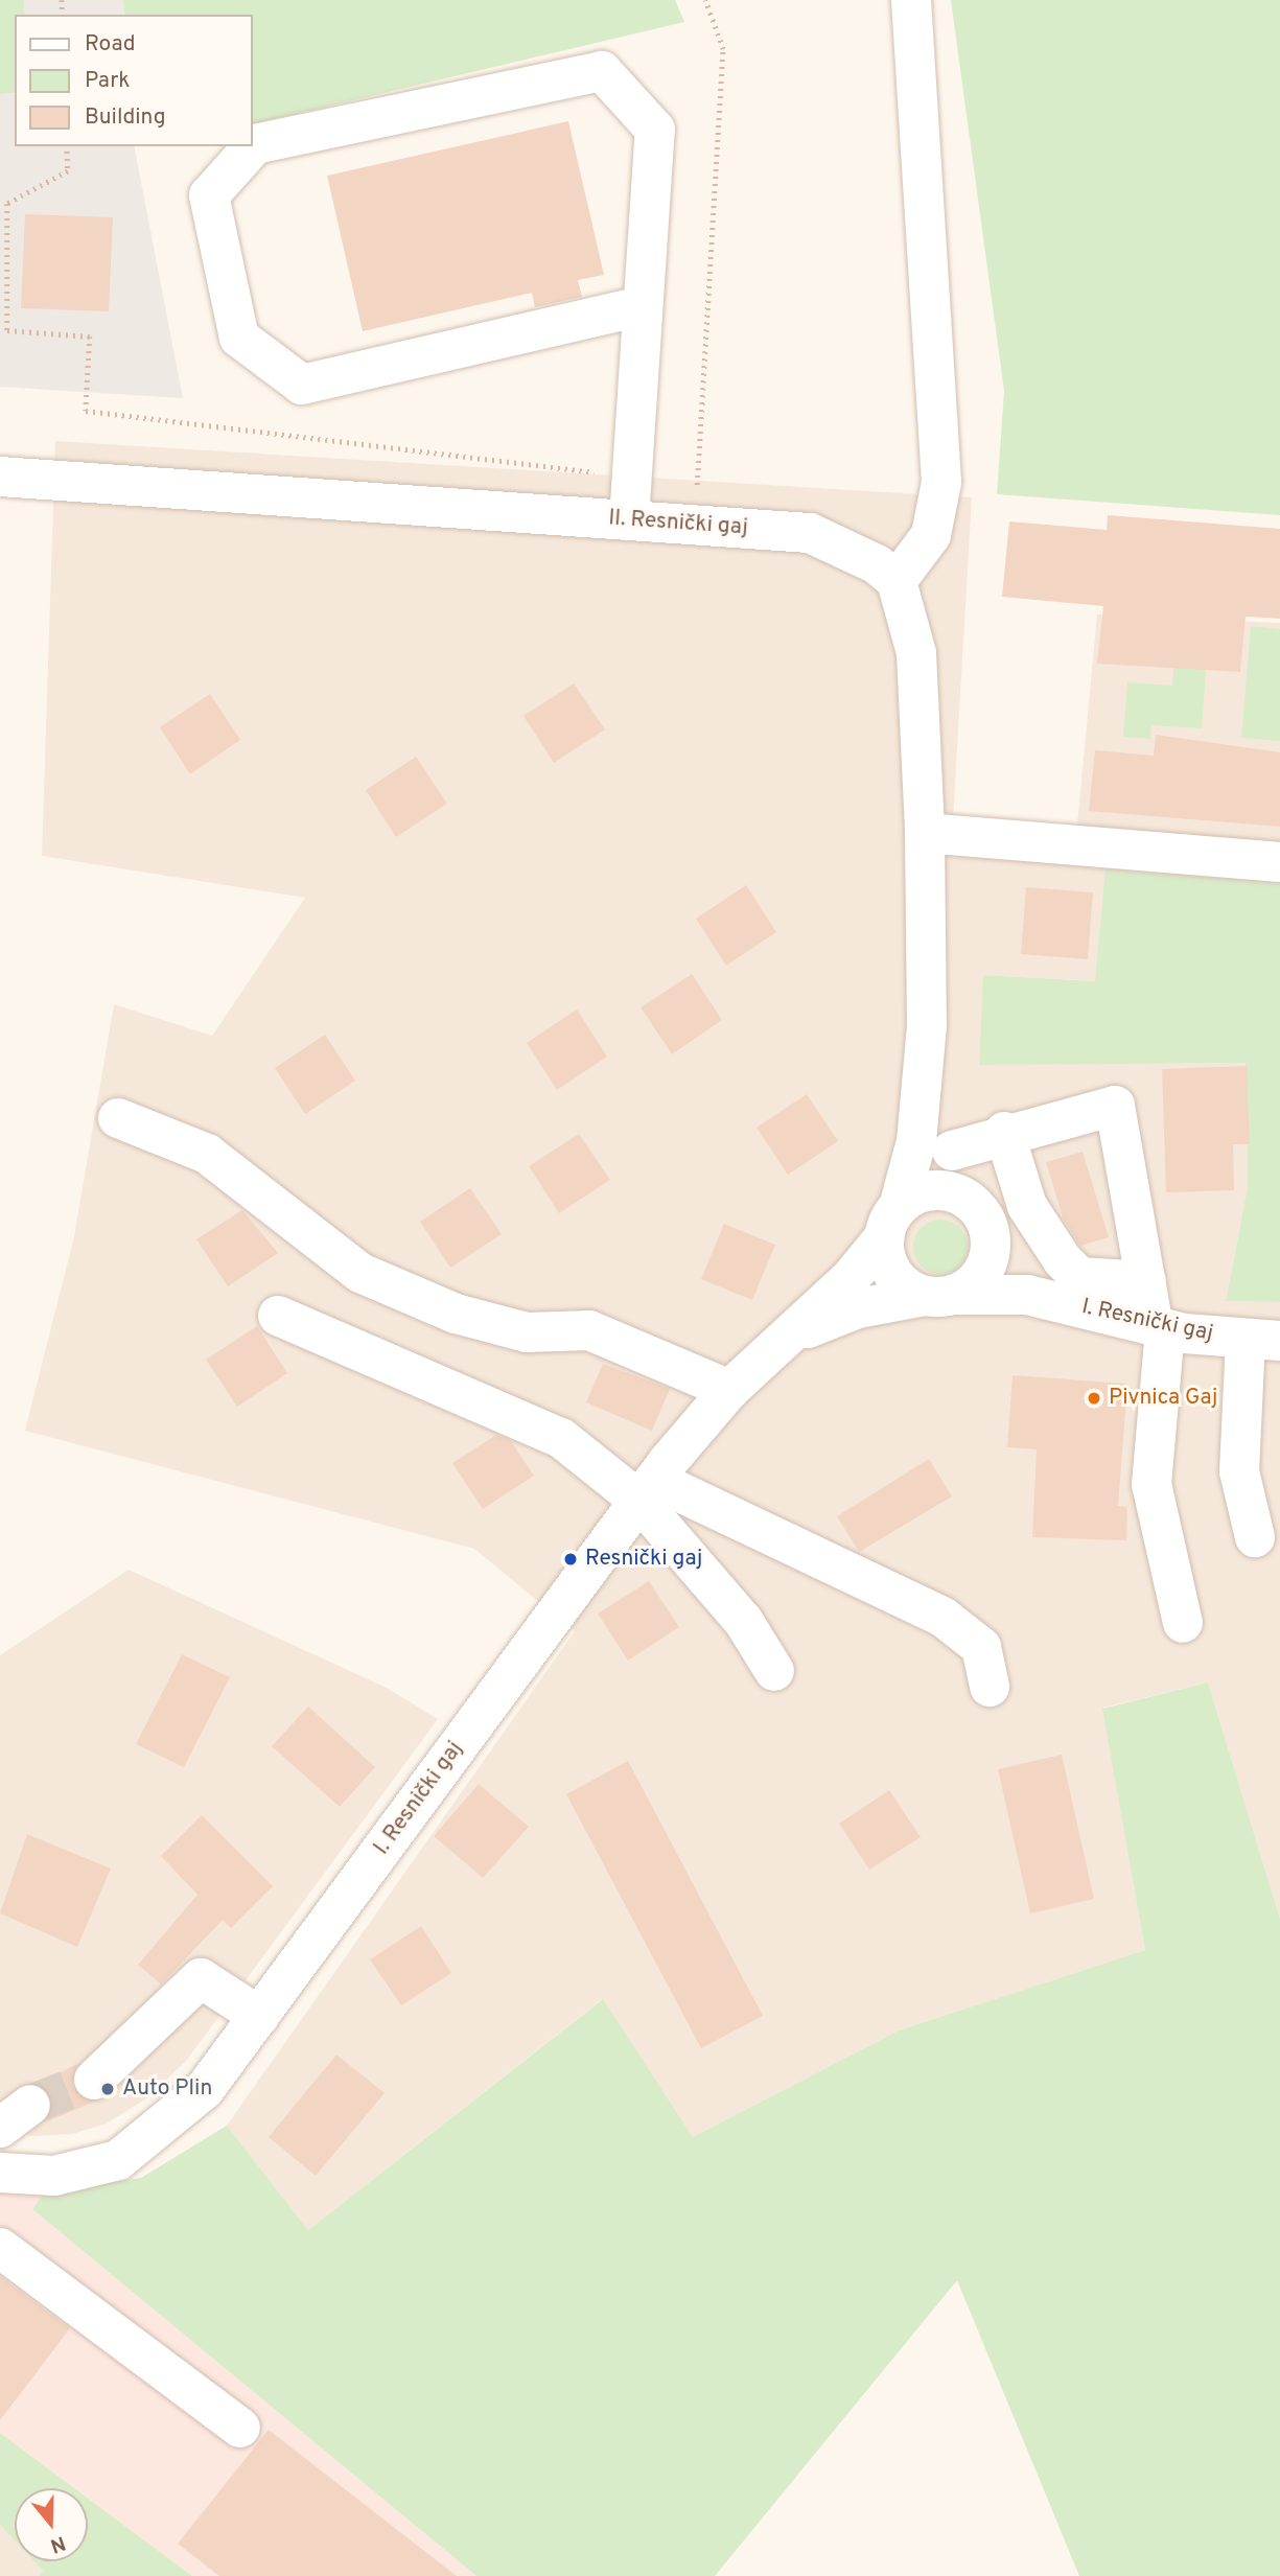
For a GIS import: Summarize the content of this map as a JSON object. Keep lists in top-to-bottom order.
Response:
{
  "streets": {
    "street": ["II. Resnički gaj", "I. Resnički gaj"]
  },
  "places": ["Pivnica Gaj", "Resnički gaj", "Auto Plin"],
  "legend": ["Road", "Park", "Building"],
  "north": "bottom"
}
